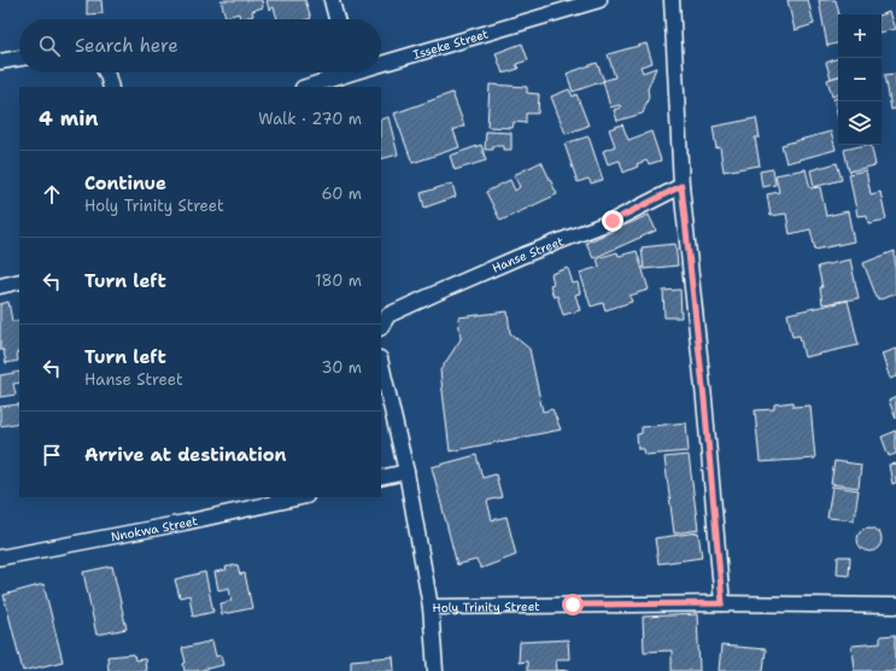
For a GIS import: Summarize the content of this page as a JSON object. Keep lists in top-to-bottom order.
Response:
{
  "streets": {
    "street": [
      "Isseke Street",
      "Hanse Street",
      "Nnokwa Street",
      "Holy Trinity Street"
    ]
  },
  "page": {
    "map_buttons": ["+", "−"],
    "search": "Search here",
    "heading": ["4 min", "Walk · 270 m"],
    "list": [
      ["Continue", "Holy Trinity Street", "60 m"],
      ["Turn left", "180 m"],
      ["Turn left", "Hanse Street", "30 m"],
      "Arrive at destination"
    ]
  }
}
